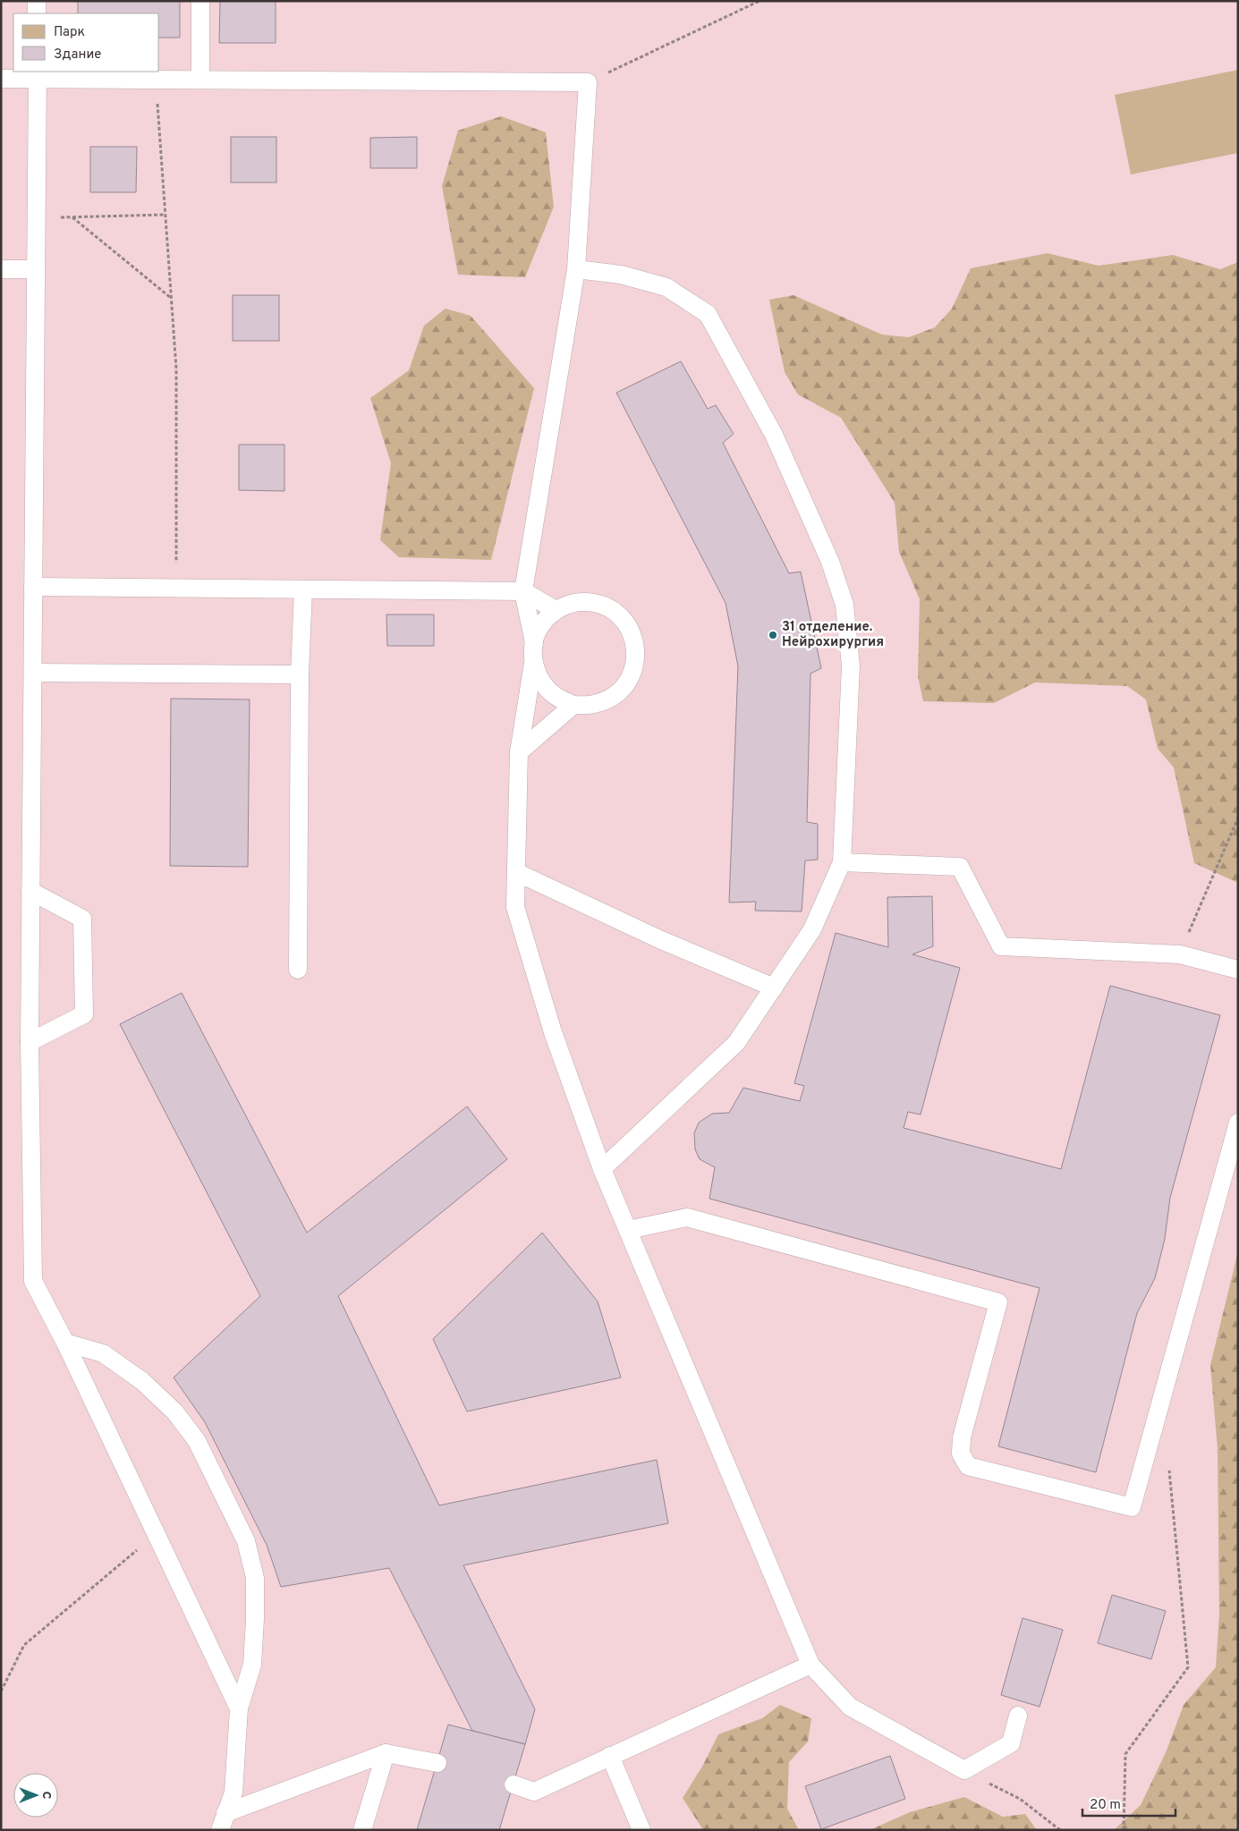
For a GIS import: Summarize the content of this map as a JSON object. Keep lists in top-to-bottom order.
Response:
{
  "places": ["31 отделение. Нейрохирургия"],
  "legend": ["Парк", "Здание"],
  "scale_bar": "20 m",
  "north": "right"
}
